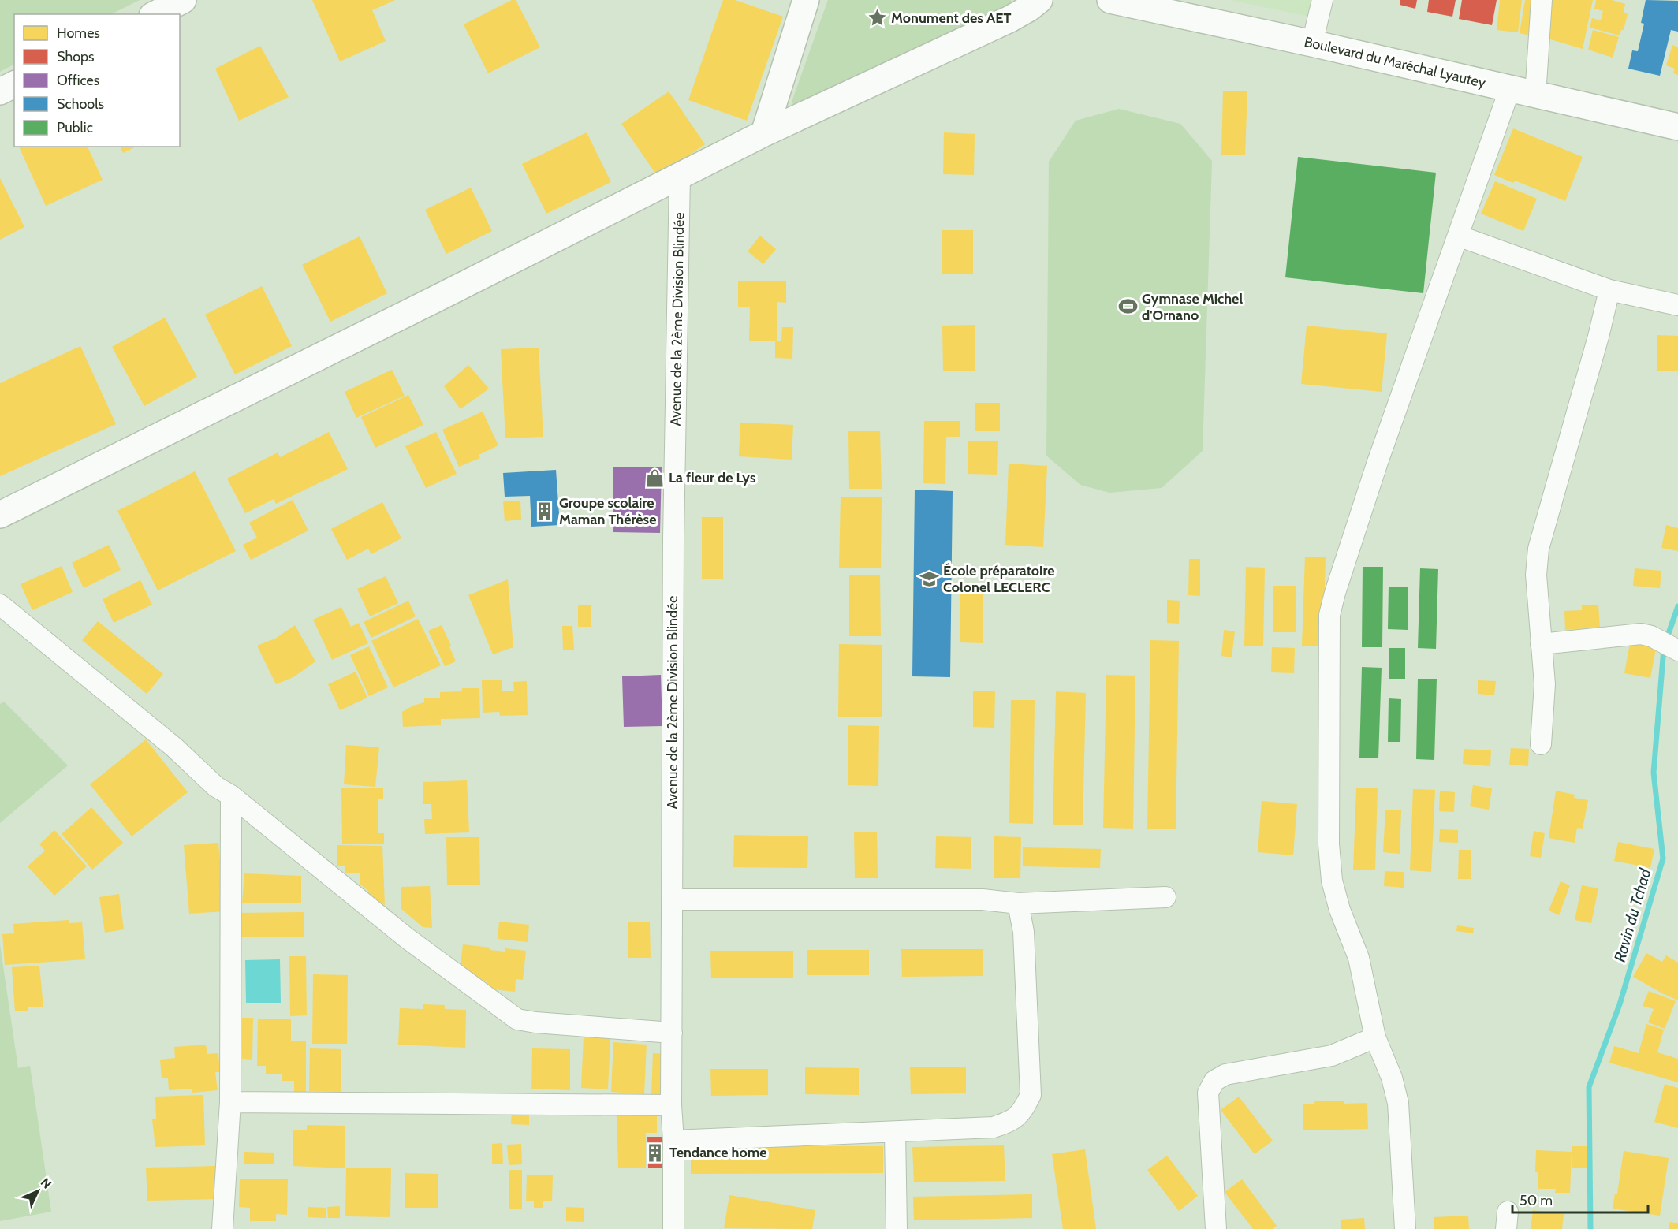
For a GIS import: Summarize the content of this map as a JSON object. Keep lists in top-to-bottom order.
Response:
{
  "streets": {
    "street": ["Boulevard du Maréchal Lyautey", "Avenue de la 2ème Division Blindée"]
  },
  "water": ["Ravin du Tchad"],
  "places": {
    "place": ["Monument des AET"],
    "sports": ["Gymnase Michel d'Ornano"],
    "shop": ["La fleur de Lys"],
    "building": ["Groupe scolaire Maman Thérèse", "Tendance home"],
    "school or university": ["École préparatoire Colonel LECLERC"]
  },
  "legend": [
    "Homes",
    "Shops",
    "Offices",
    "Schools",
    "Public"
  ],
  "scale_bar": "50 m",
  "north": "top right"
}
